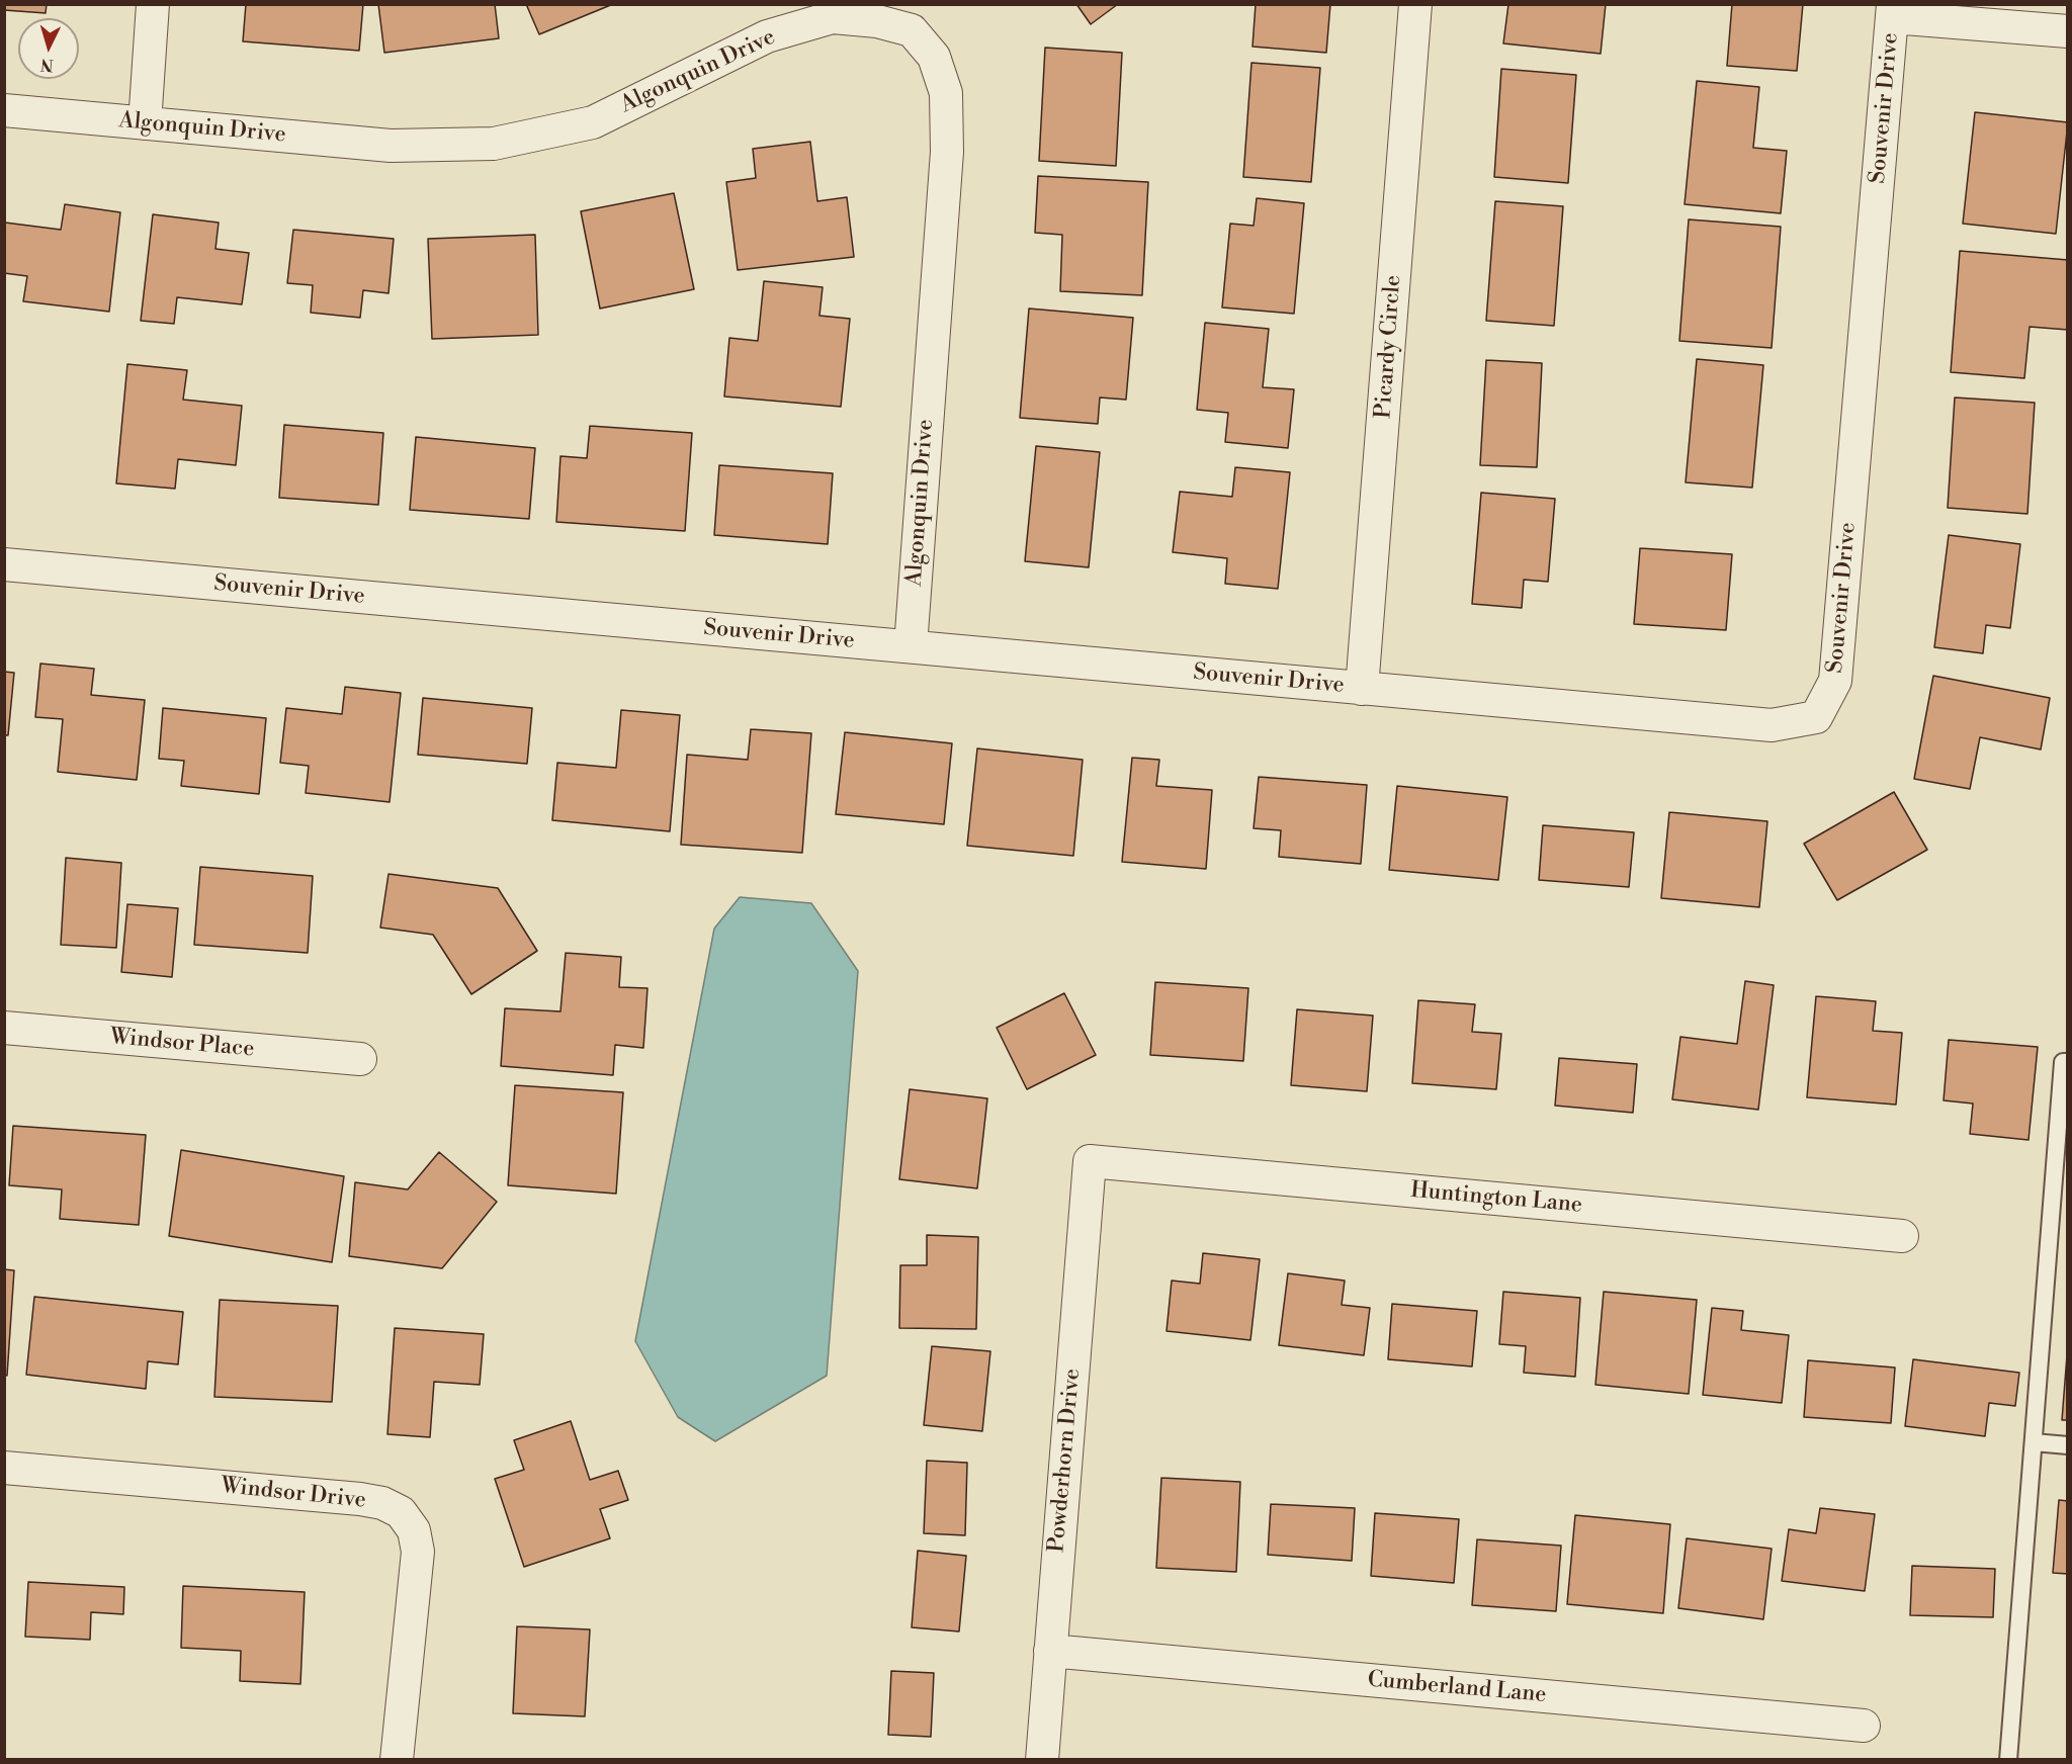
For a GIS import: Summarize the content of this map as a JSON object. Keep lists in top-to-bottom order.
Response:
{
  "streets": {
    "street": [
      "Algonquin Drive",
      "Souvenir Drive",
      "Picardy Circle",
      "Windsor Place",
      "Huntington Lane",
      "Powderhorn Drive",
      "Windsor Drive",
      "Cumberland Lane"
    ]
  },
  "crossings": [
    ["Algonquin Drive", "Souvenir Drive"],
    ["Souvenir Drive", "Picardy Circle"],
    ["Huntington Lane", "Powderhorn Drive"],
    ["Powderhorn Drive", "Cumberland Lane"]
  ],
  "north": "bottom"
}
